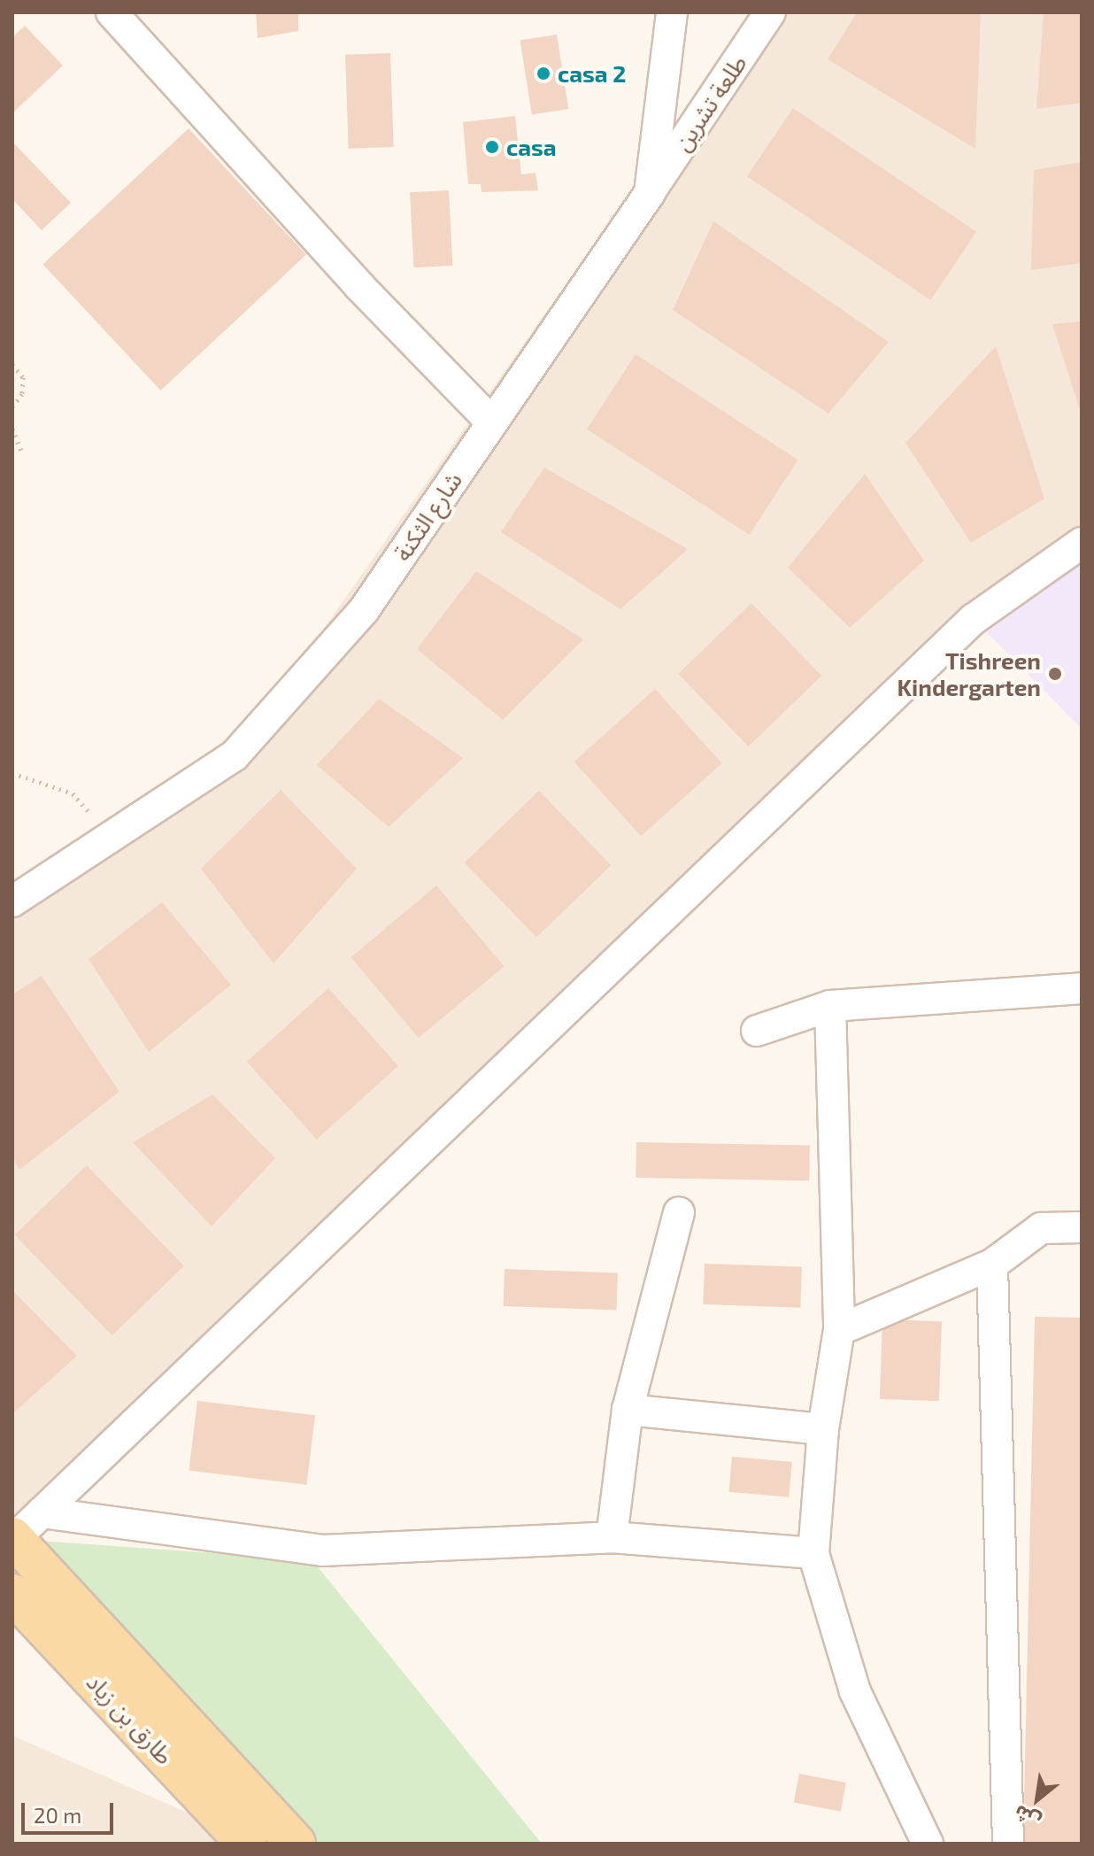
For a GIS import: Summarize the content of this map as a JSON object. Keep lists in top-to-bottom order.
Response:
{
  "streets": {
    "main road": ["طارق بن زياد"],
    "street": ["طلعة تشرين", "شارع الثكنة"]
  },
  "crossings": [
    ["طلعة تشرين", "شارع الثكنة"]
  ],
  "places": ["casa 2", "casa", "Tishreen Kindergarten"],
  "scale_bar": "20 m",
  "north": "bottom left"
}
